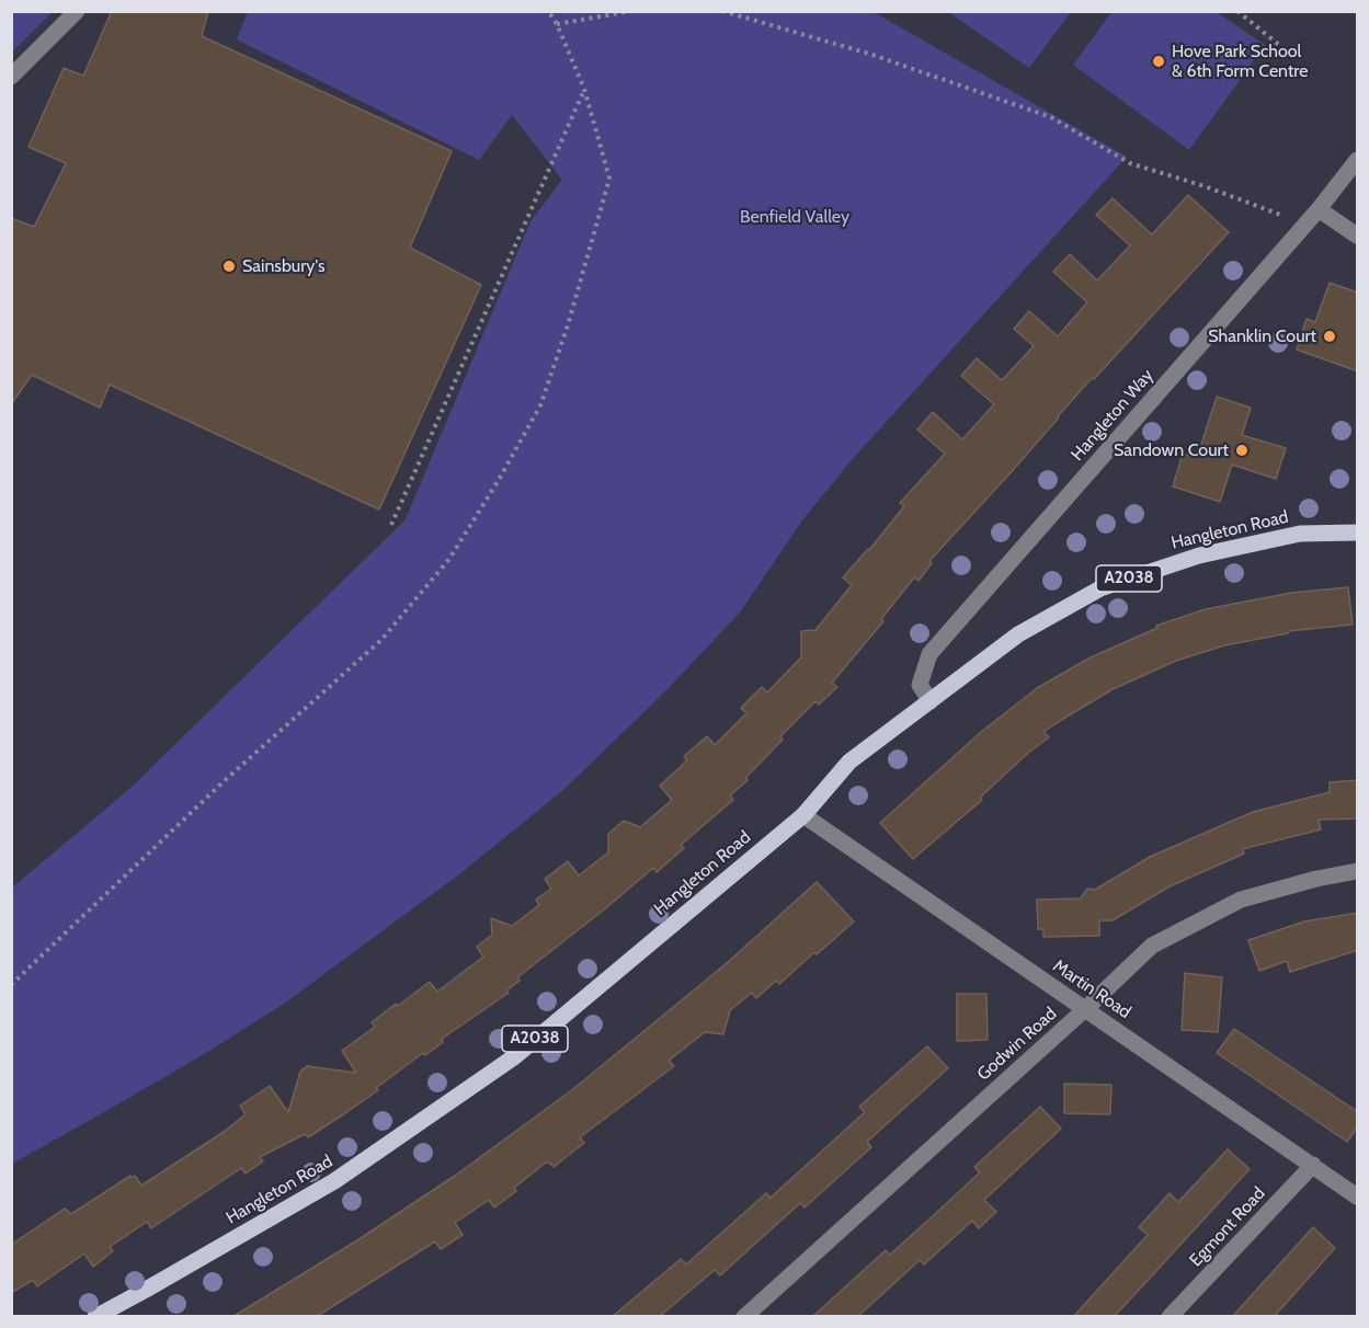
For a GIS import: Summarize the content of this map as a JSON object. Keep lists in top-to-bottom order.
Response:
{
  "streets": {
    "main road": ["Hangleton Road", "A2038"],
    "street": [
      "Hangleton Way",
      "Martin Road",
      "Godwin Road",
      "Egmont Road"
    ]
  },
  "crossings": [
    ["Hangleton Way", "Hangleton Road"],
    ["Hangleton Road", "Martin Road"],
    ["Martin Road", "Godwin Road"],
    ["Martin Road", "Egmont Road"]
  ],
  "parks": ["Benfield Valley"],
  "places": [
    "Hove Park School & 6th Form Centre",
    "Sainsbury's",
    "Shanklin Court",
    "Sandown Court"
  ]
}
